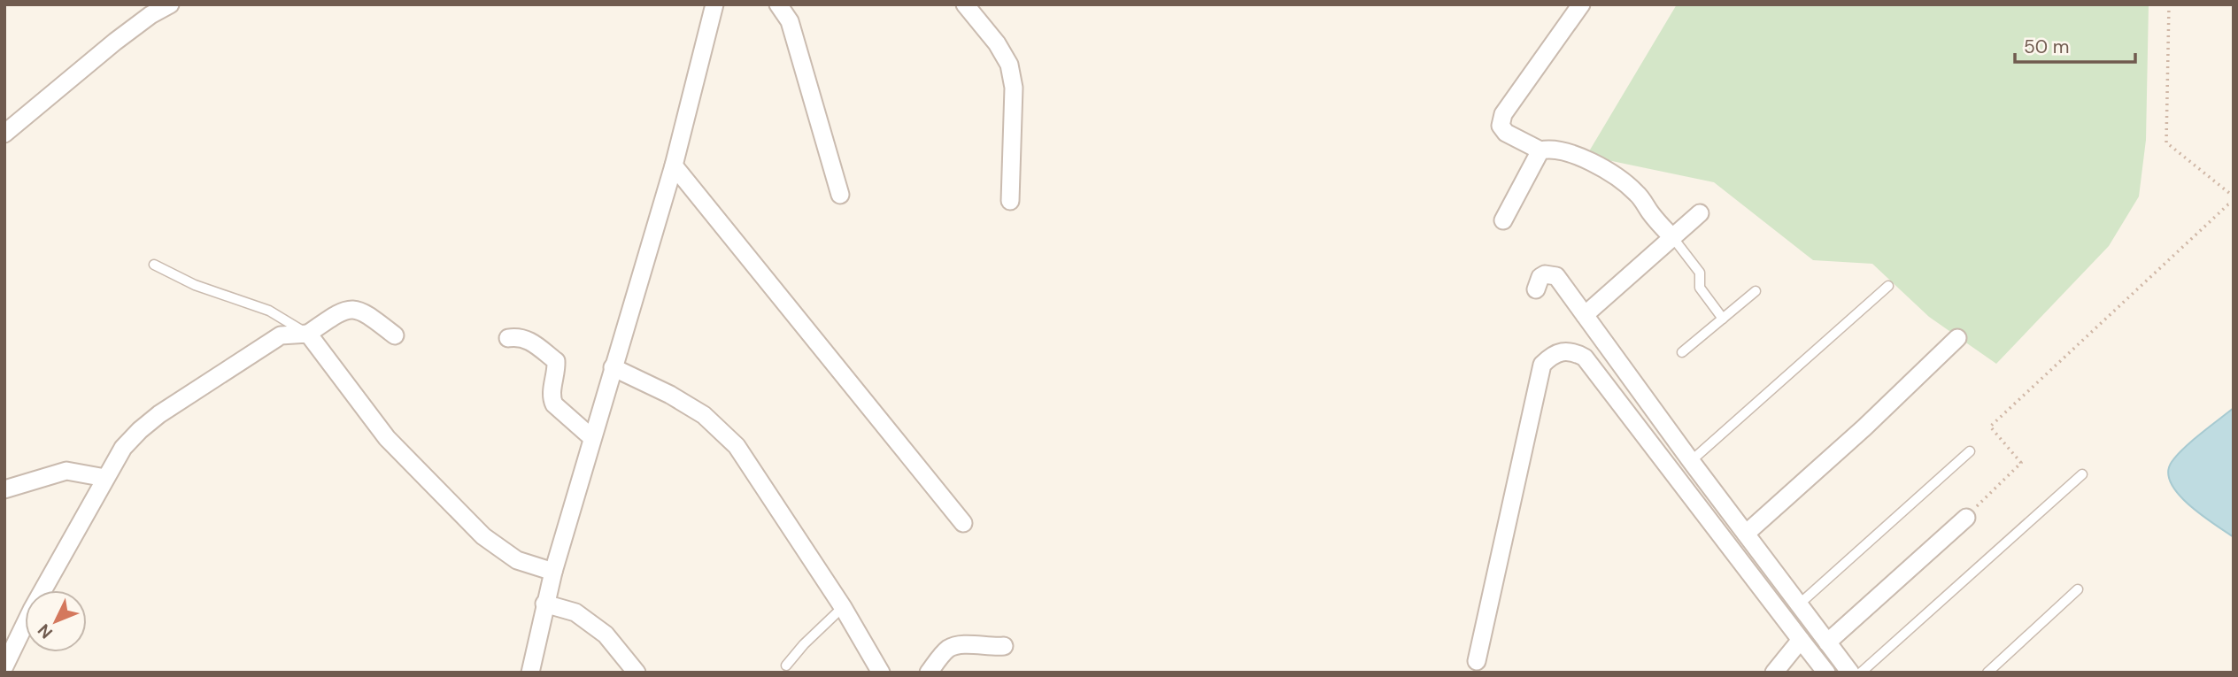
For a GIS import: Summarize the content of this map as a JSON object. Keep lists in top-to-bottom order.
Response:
{
  "scale_bar": "50 m",
  "north": "bottom left"
}
